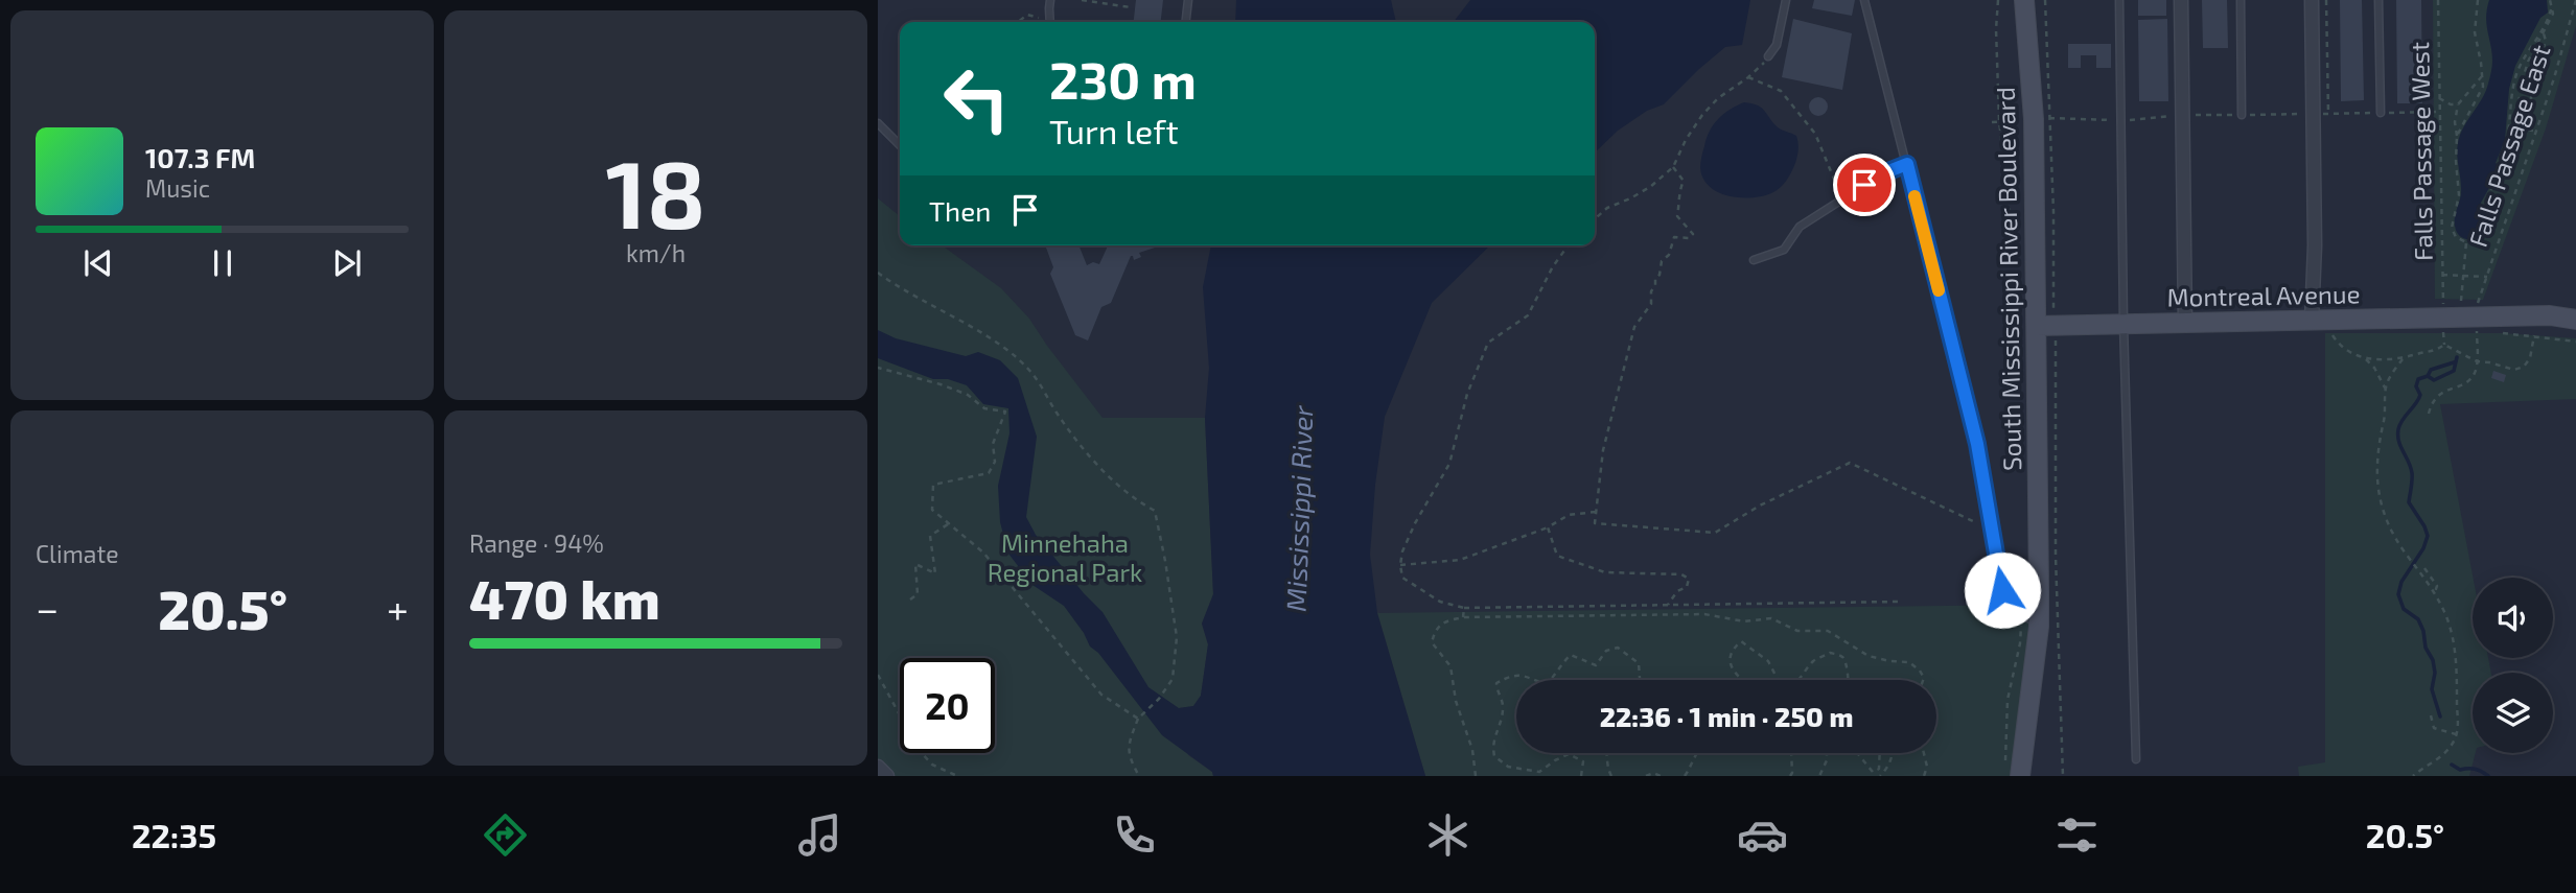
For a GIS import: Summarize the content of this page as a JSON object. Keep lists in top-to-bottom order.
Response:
{
  "streets": {
    "street": ["South Mississippi River Boulevard", "Montreal Avenue"],
    "path": ["Falls Passage East", "Falls Passage West"]
  },
  "crossings": [
    ["South Mississippi River Boulevard", "Montreal Avenue"]
  ],
  "water": ["Mississippi River"],
  "parks": ["Minnehaha Regional Park"],
  "page": {
    "tile": [
      ["18", "km/h"],
      "Climate",
      ["Range · 94%", "470 km"]
    ],
    "turn": ["230 m", "Turn left"],
    "song": ["107.3 FM", "Music"],
    "then": "Then",
    "heat": ["−", "20.5°", "+"],
    "limit": "20",
    "trip": "22:36 · 1 min · 250 m",
    "tabs": ["22:35", "20.5°"]
  }
}
